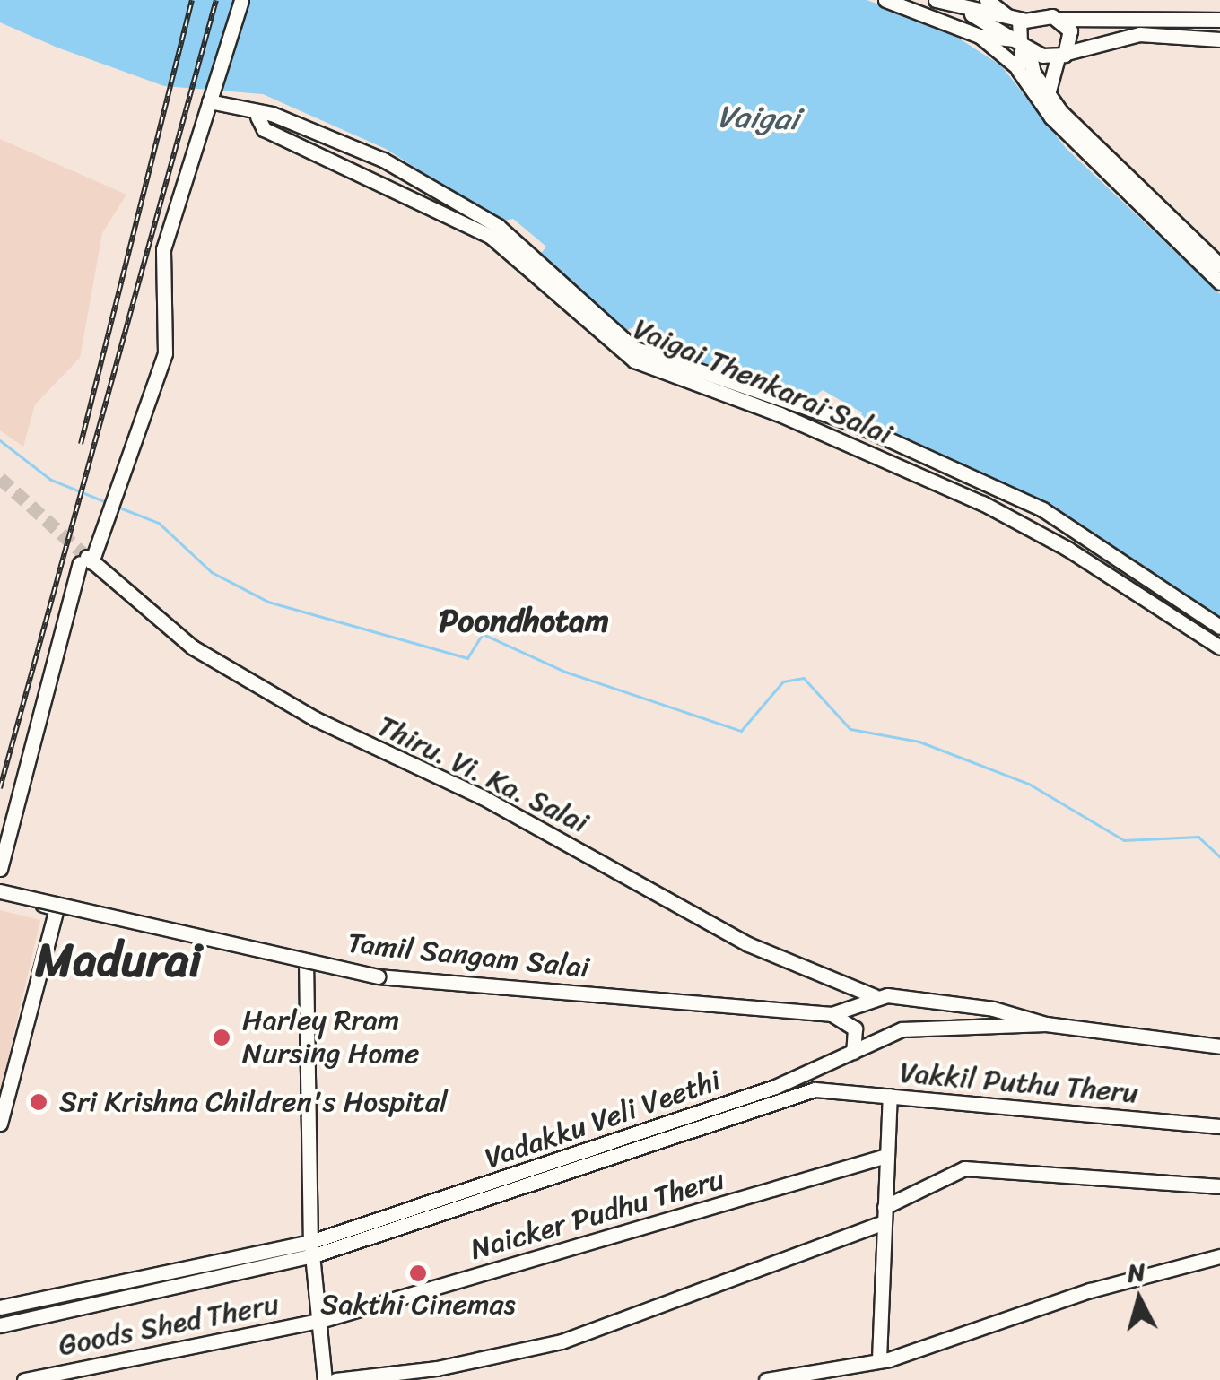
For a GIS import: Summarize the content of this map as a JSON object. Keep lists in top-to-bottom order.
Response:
{
  "streets": {
    "main road": [
      "Vaigai Thenkarai Salai",
      "Thiru. Vi. Ka. Salai",
      "Tamil Sangam Salai",
      "Vakkil Puthu Theru",
      "Vadakku Veli Veethi",
      "Naicker Pudhu Theru",
      "Goods Shed Theru"
    ]
  },
  "crossings": [
    ["Vakkil Puthu Theru", "Vadakku Veli Veethi"],
    ["Naicker Pudhu Theru", "Goods Shed Theru"]
  ],
  "districts": ["Poondhotam", "Madurai"],
  "water": ["Vaigai"],
  "places": ["Harley Rram Nursing Home", "Sri Krishna Children's Hospital", "Sakthi Cinemas"],
  "north": "top"
}
